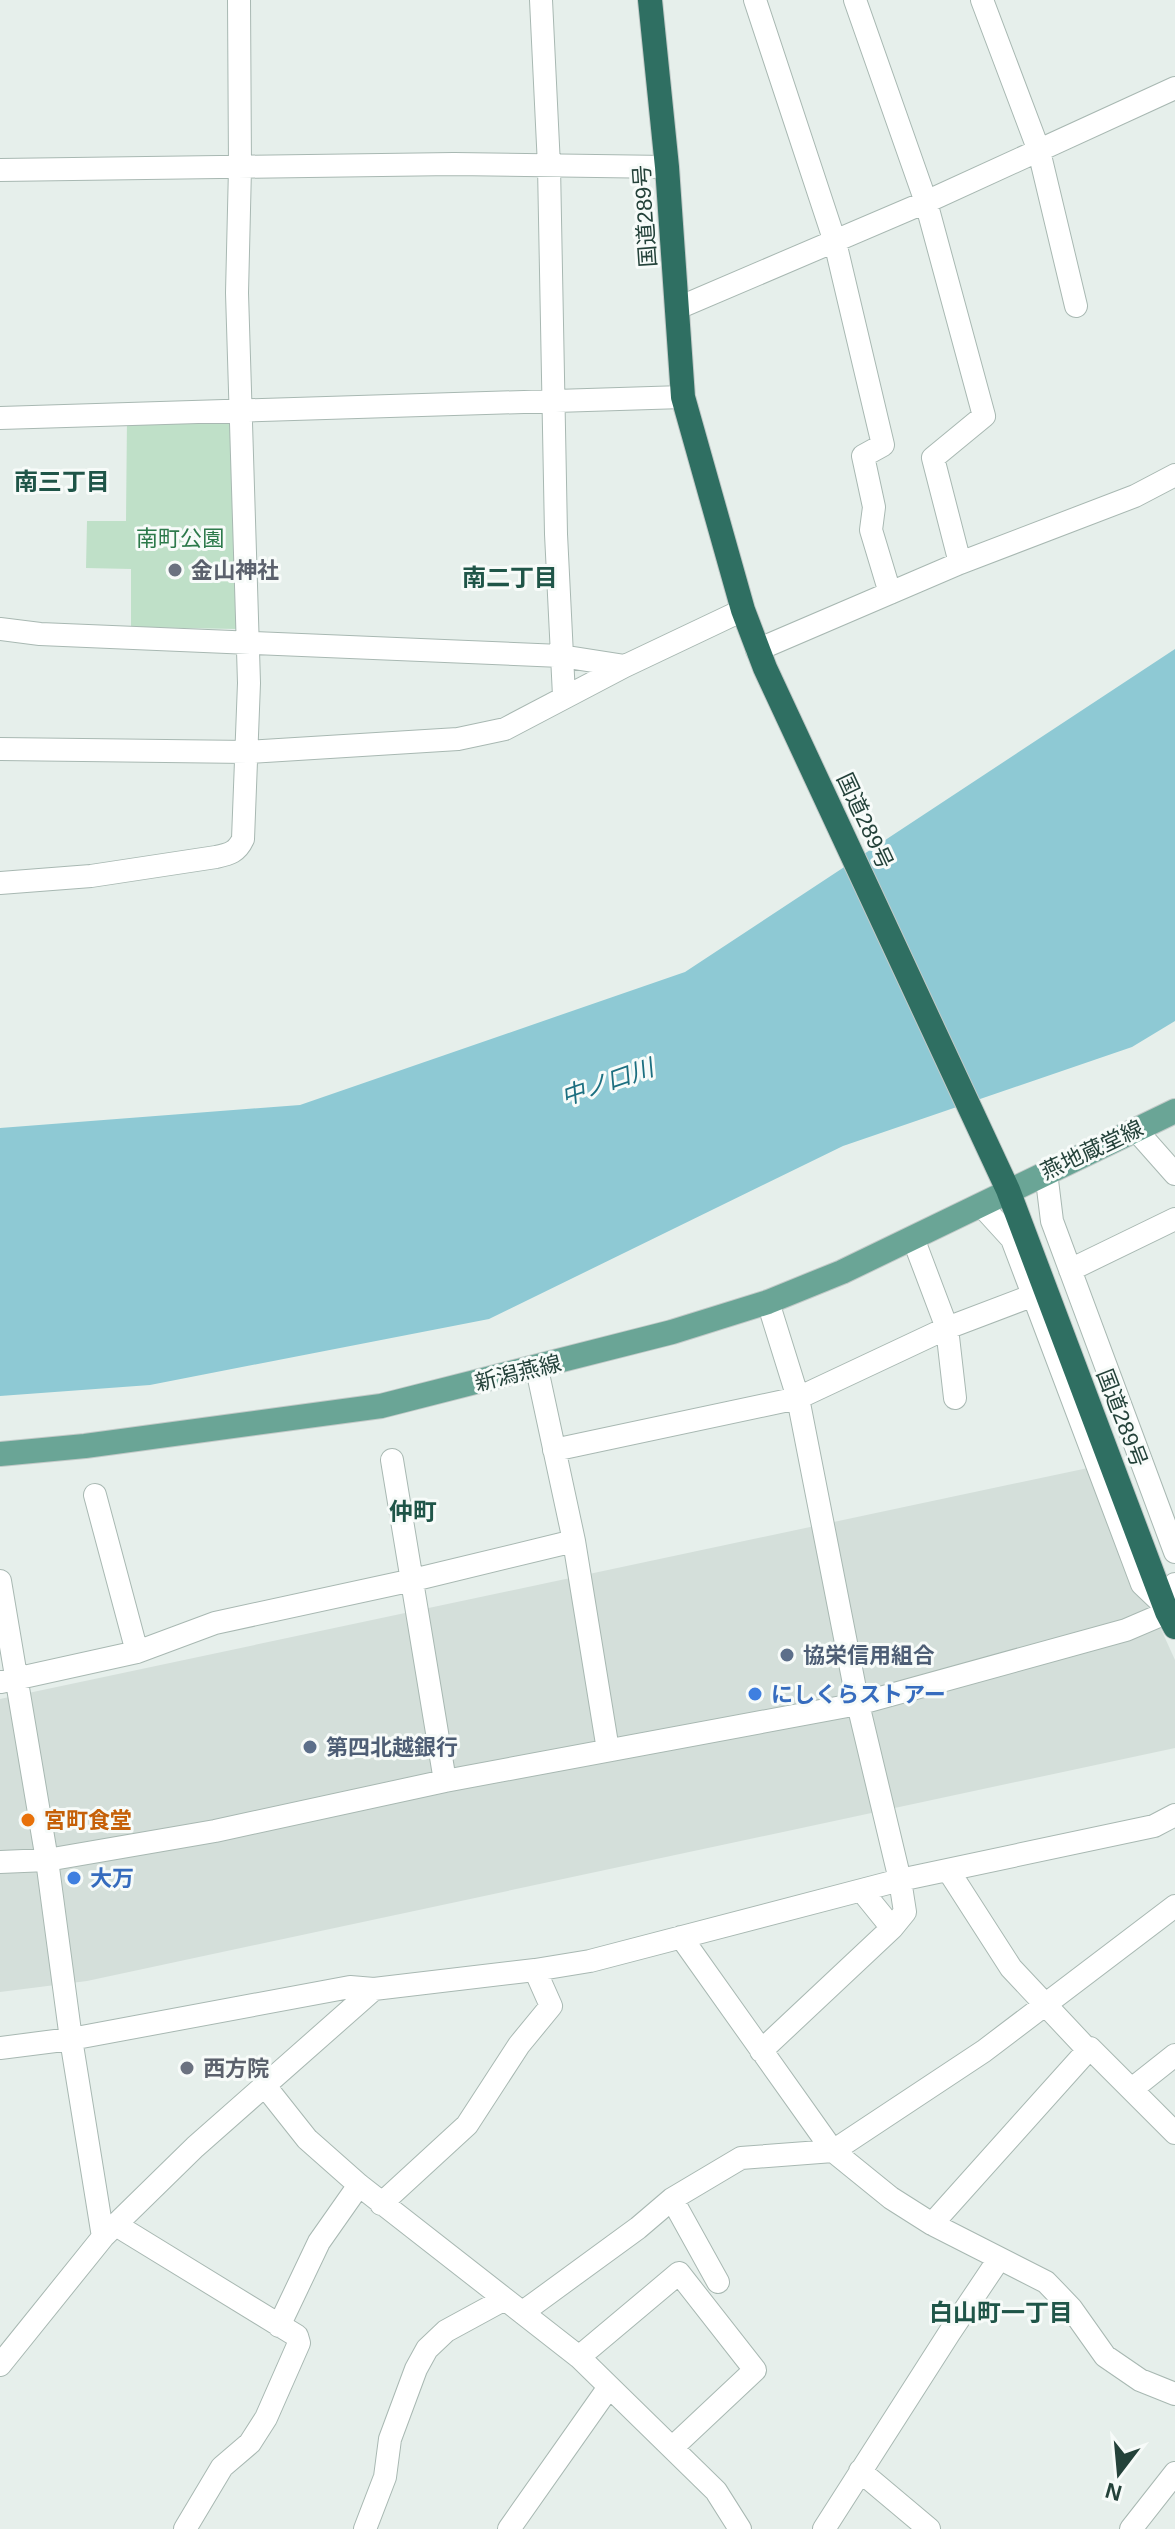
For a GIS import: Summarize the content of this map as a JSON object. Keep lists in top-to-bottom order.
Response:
{
  "streets": {
    "highway": ["国道289号"],
    "main road": ["燕地蔵堂線", "新潟燕線"]
  },
  "crossings": [
    ["国道289号", "燕地蔵堂線"],
    ["国道289号", "新潟燕線"],
    ["燕地蔵堂線", "新潟燕線"]
  ],
  "districts": [
    "南三丁目",
    "南二丁目",
    "仲町",
    "白山町一丁目"
  ],
  "water": ["中ノ口川"],
  "parks": ["南町公園"],
  "places": [
    "金山神社",
    "協栄信用組合",
    "にしくらストアー",
    "第四北越銀行",
    "宮町食堂",
    "大万",
    "西方院"
  ],
  "north": "bottom"
}
